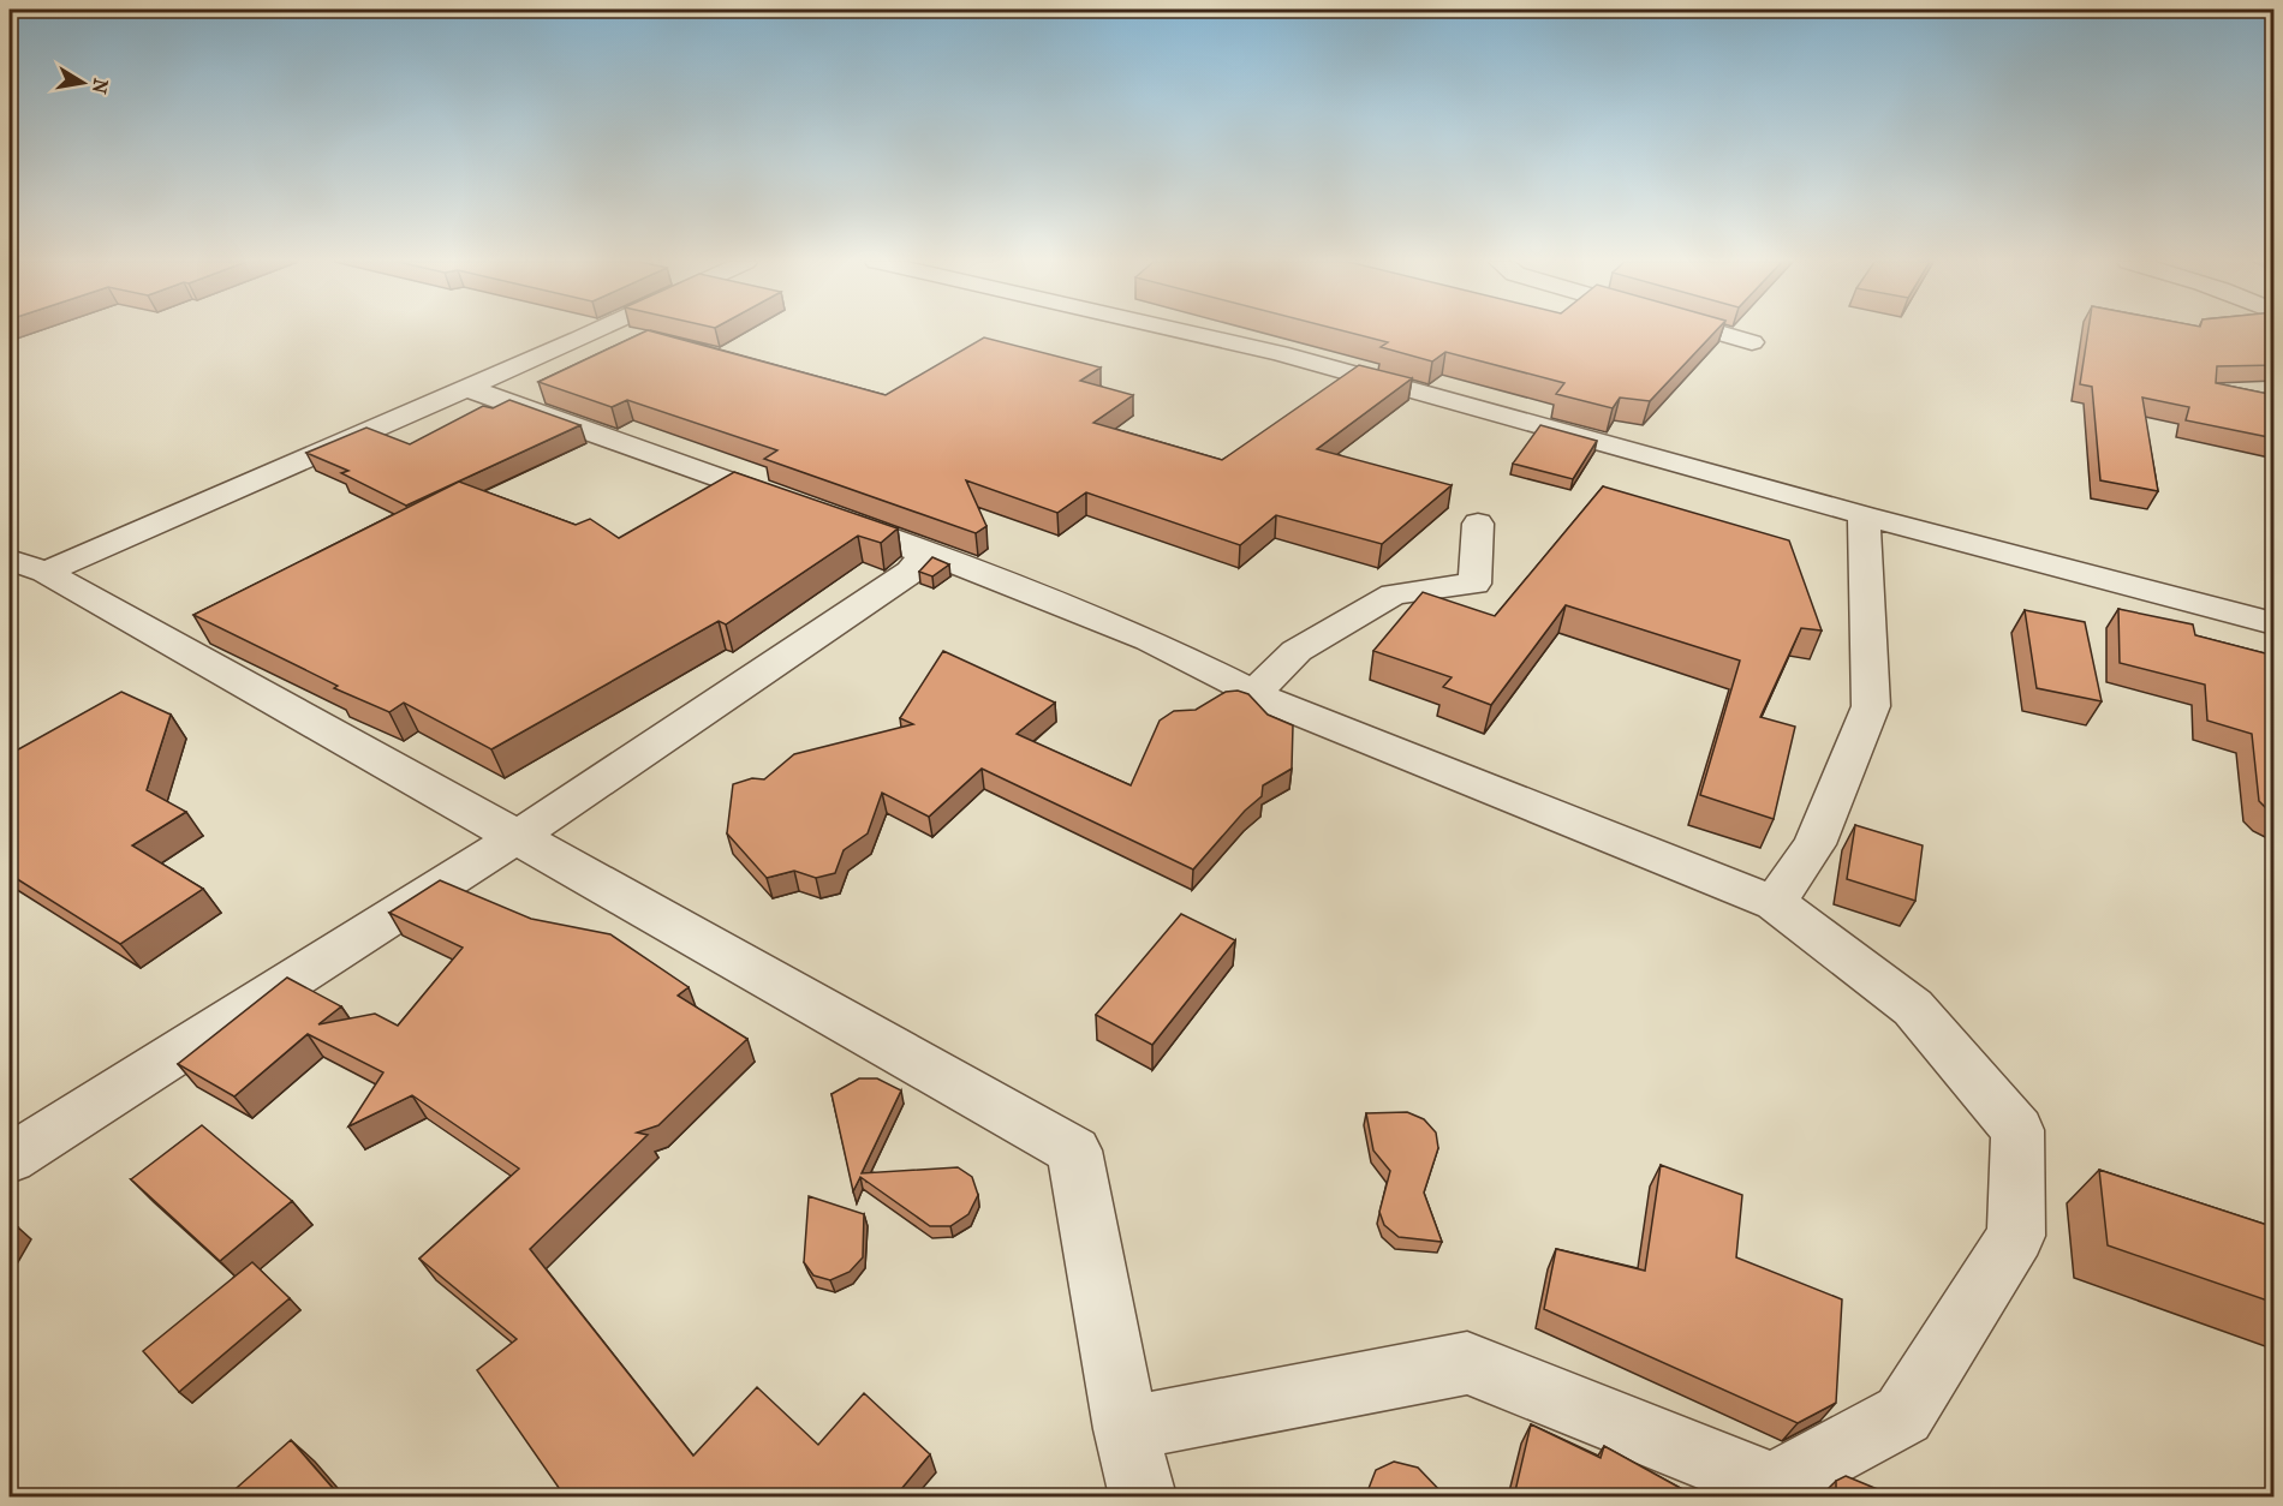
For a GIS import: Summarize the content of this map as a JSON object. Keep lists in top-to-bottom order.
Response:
{
  "north": "right"
}
